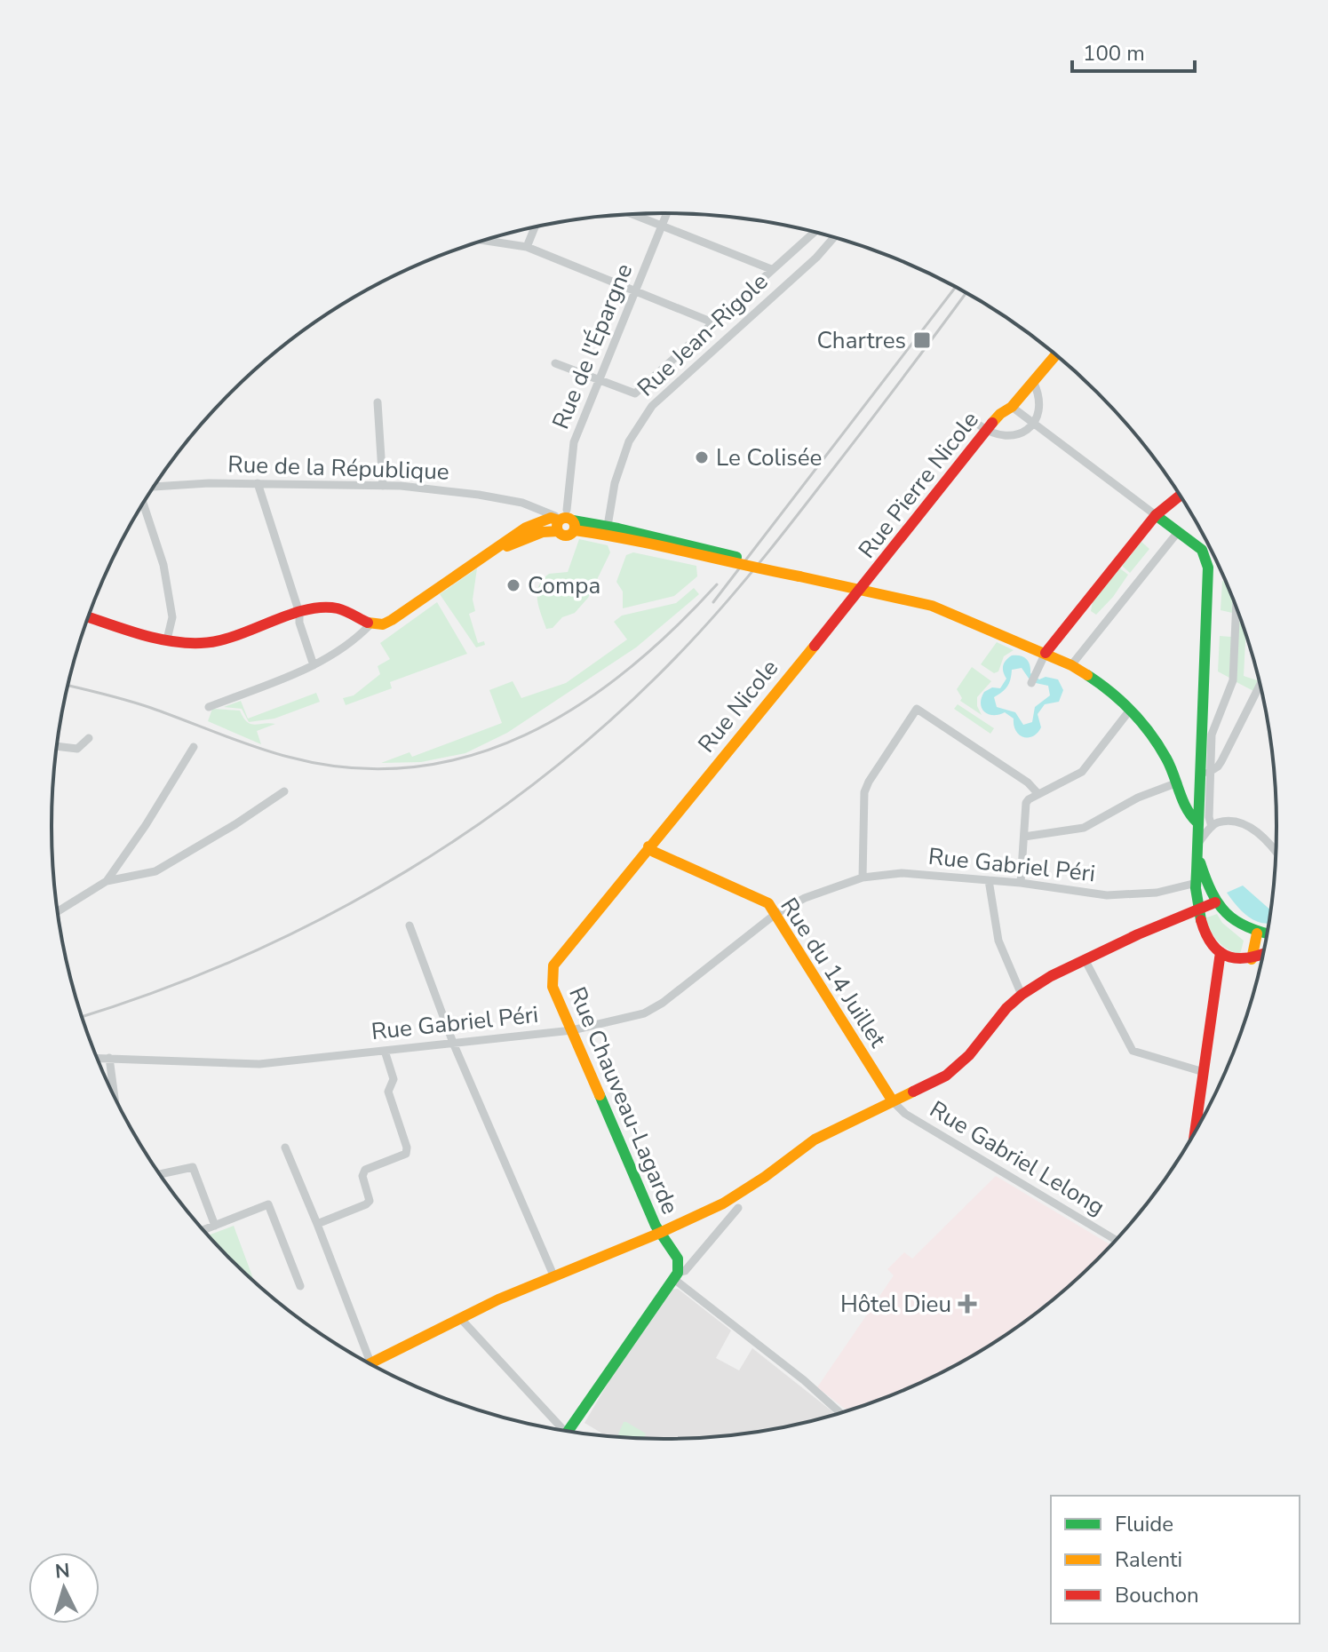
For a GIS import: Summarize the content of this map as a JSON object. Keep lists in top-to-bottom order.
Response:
{
  "streets": {
    "main road": [
      "Rue Pierre Nicole",
      "Rue Nicole",
      "Rue du 14 Juillet",
      "Rue Chauveau-Lagarde"
    ],
    "street": [
      "Rue Jean-Rigole",
      "Rue de l'Épargne",
      "Rue de la République",
      "Rue Gabriel Péri",
      "Rue Gabriel Lelong"
    ]
  },
  "crossings": [
    ["Rue de l'Épargne", "Rue de la République"],
    ["Rue Pierre Nicole", "Rue Nicole"],
    ["Rue Nicole", "Rue du 14 Juillet"],
    ["Rue Nicole", "Rue Chauveau-Lagarde"],
    ["Rue Gabriel Péri", "Rue du 14 Juillet"],
    ["Rue Gabriel Péri", "Rue Chauveau-Lagarde"],
    ["Rue du 14 Juillet", "Rue Chauveau-Lagarde"],
    ["Rue du 14 Juillet", "Rue Gabriel Lelong"]
  ],
  "places": {
    "transit": ["Chartres"],
    "other": ["Le Colisée", "Compa"],
    "health": ["Hôtel Dieu"]
  },
  "legend": ["Fluide", "Ralenti", "Bouchon"],
  "scale_bar": "100 m",
  "north": "top"
}
